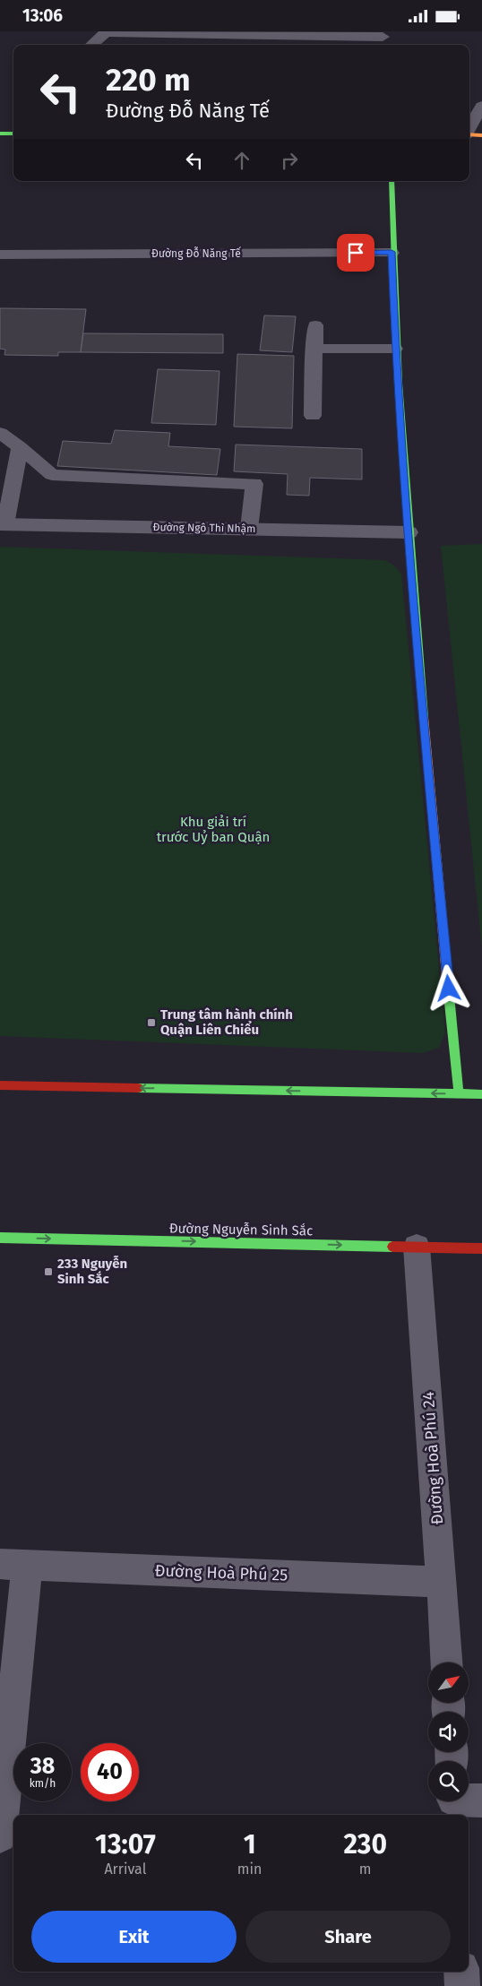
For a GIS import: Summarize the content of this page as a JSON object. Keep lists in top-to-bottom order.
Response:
{
  "streets": {
    "street": [
      "Đường Đỗ Năng Tế",
      "Đường Ngô Thì Nhậm",
      "Đường Nguyễn Sinh Sắc",
      "Đường Hoà Phú 24",
      "Đường Hoà Phú 25"
    ]
  },
  "crossings": [
    ["Đường Nguyễn Sinh Sắc", "Đường Hoà Phú 24"],
    ["Đường Hoà Phú 24", "Đường Hoà Phú 25"]
  ],
  "one_way": ["Đường Nguyễn Sinh Sắc"],
  "parks": ["Khu giải trí trước Uỷ ban Quận"],
  "places": {
    "transit": ["Trung tâm hành chính Quận Liên Chiểu", "233 Nguyễn Sinh Sắc"]
  },
  "north": "top right",
  "page": {
    "status": "13:06",
    "turn": ["220 m", "Đường Đỗ Năng Tế"],
    "speed": "38 km/h",
    "limit": "40",
    "eta": [
      "13:07",
      "Arrival",
      "1",
      "min",
      "230",
      "m"
    ],
    "buttons": ["Exit", "Share"]
  }
}
